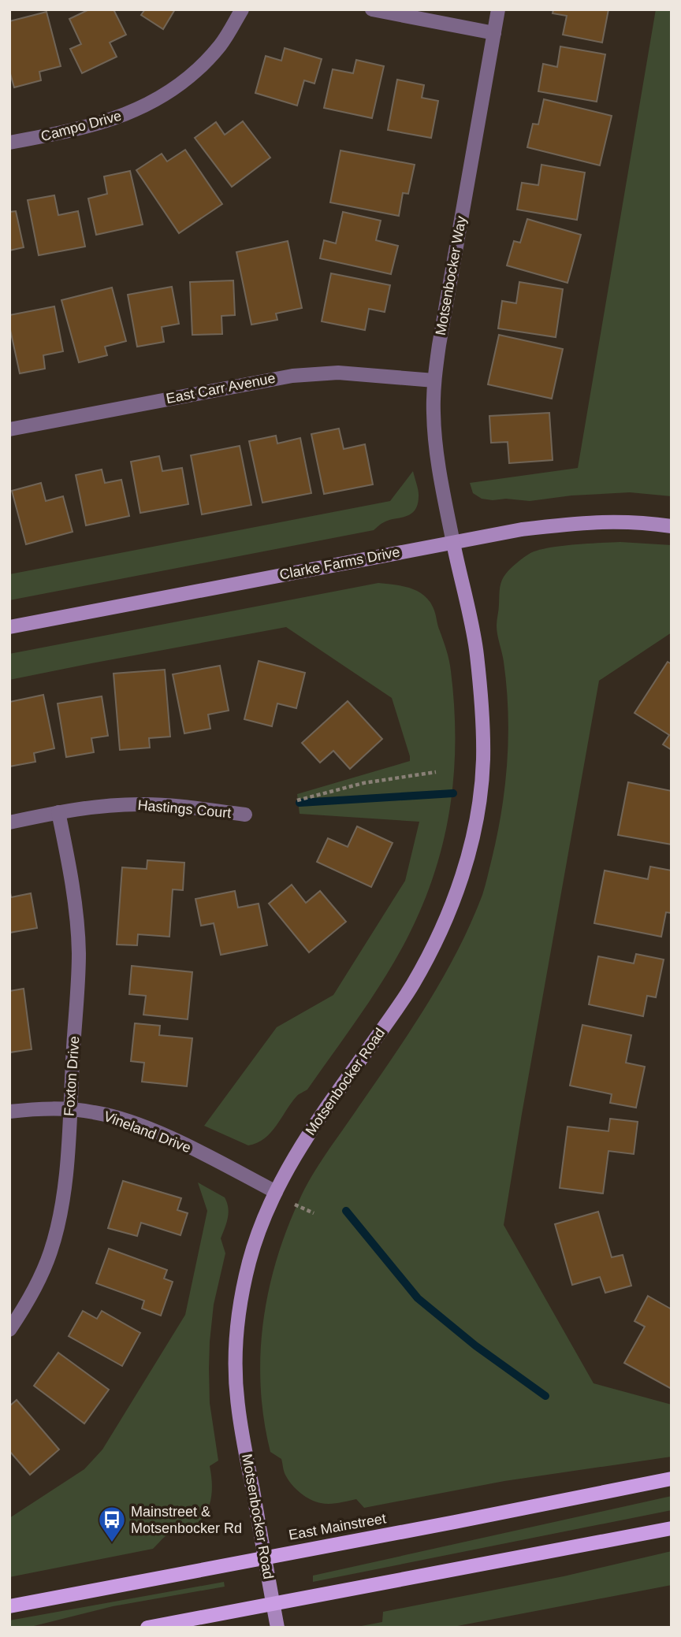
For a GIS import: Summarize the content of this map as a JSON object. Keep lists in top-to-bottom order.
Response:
{
  "streets": {
    "main road": ["East Mainstreet"],
    "street": [
      "Campo Drive",
      "Motsenbocker Way",
      "East Carr Avenue",
      "Clarke Farms Drive",
      "Hastings Court",
      "Foxton Drive",
      "Motsenbocker Road",
      "Vineland Drive"
    ]
  },
  "crossings": [
    ["Motsenbocker Way", "East Carr Avenue"],
    ["Motsenbocker Way", "Clarke Farms Drive"],
    ["Motsenbocker Way", "Motsenbocker Road"],
    ["Clarke Farms Drive", "Motsenbocker Road"],
    ["Hastings Court", "Foxton Drive"],
    ["Foxton Drive", "Vineland Drive"],
    ["Motsenbocker Road", "Vineland Drive"],
    ["Motsenbocker Road", "East Mainstreet"]
  ],
  "places": {
    "bus stop": ["Mainstreet & Motsenbocker Rd"]
  }
}
